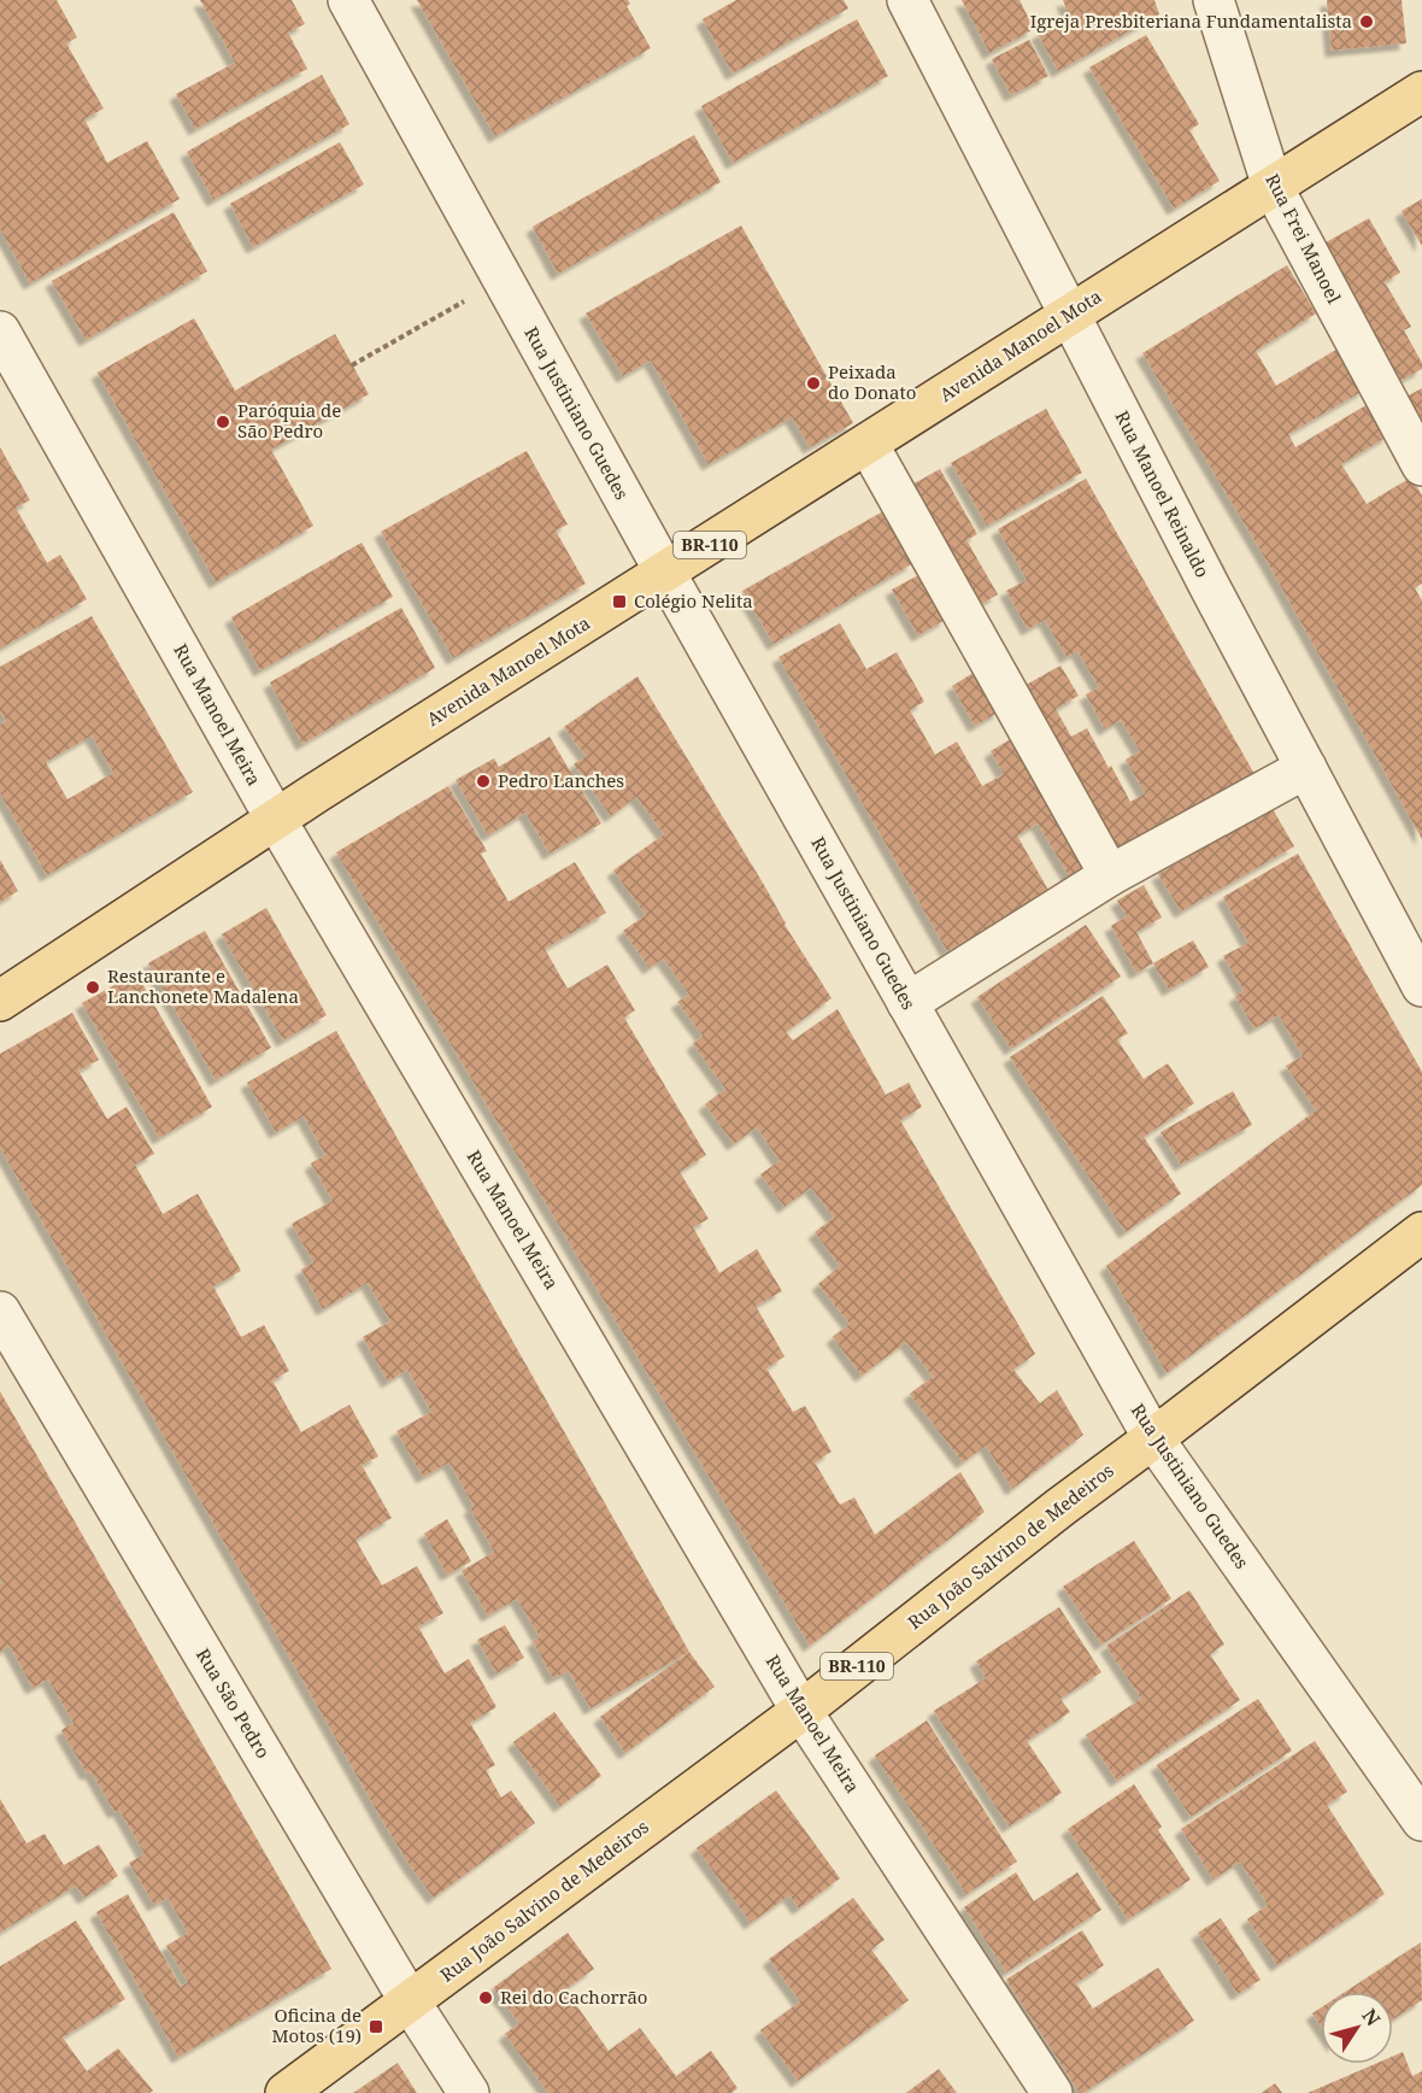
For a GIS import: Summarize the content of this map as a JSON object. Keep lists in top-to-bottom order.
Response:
{
  "streets": {
    "main road": ["Avenida Manoel Mota", "BR-110", "Rua João Salvino de Medeiros"],
    "street": [
      "Rua Frei Manoel",
      "Rua Justiniano Guedes",
      "Rua Manoel Reinaldo",
      "Rua Manoel Meira",
      "Rua São Pedro"
    ]
  },
  "crossings": [
    ["Rua Frei Manoel", "Avenida Manoel Mota"],
    ["Avenida Manoel Mota", "Rua Justiniano Guedes"],
    ["Avenida Manoel Mota", "Rua Manoel Reinaldo"],
    ["Avenida Manoel Mota", "Rua Manoel Meira"],
    ["Rua Justiniano Guedes", "Rua João Salvino de Medeiros"],
    ["Rua Manoel Meira", "Rua João Salvino de Medeiros"],
    ["Rua João Salvino de Medeiros", "Rua São Pedro"]
  ],
  "places": {
    "other": [
      "Igreja Presbiteriana Fundamentalista",
      "Peixada do Donato",
      "Paróquia de São Pedro",
      "Pedro Lanches",
      "Restaurante e Lanchonete Madalena",
      "Rei do Cachorrão"
    ],
    "transit": ["Colégio Nelita", "Oficina de Motos (19)"]
  },
  "north": "top right"
}
